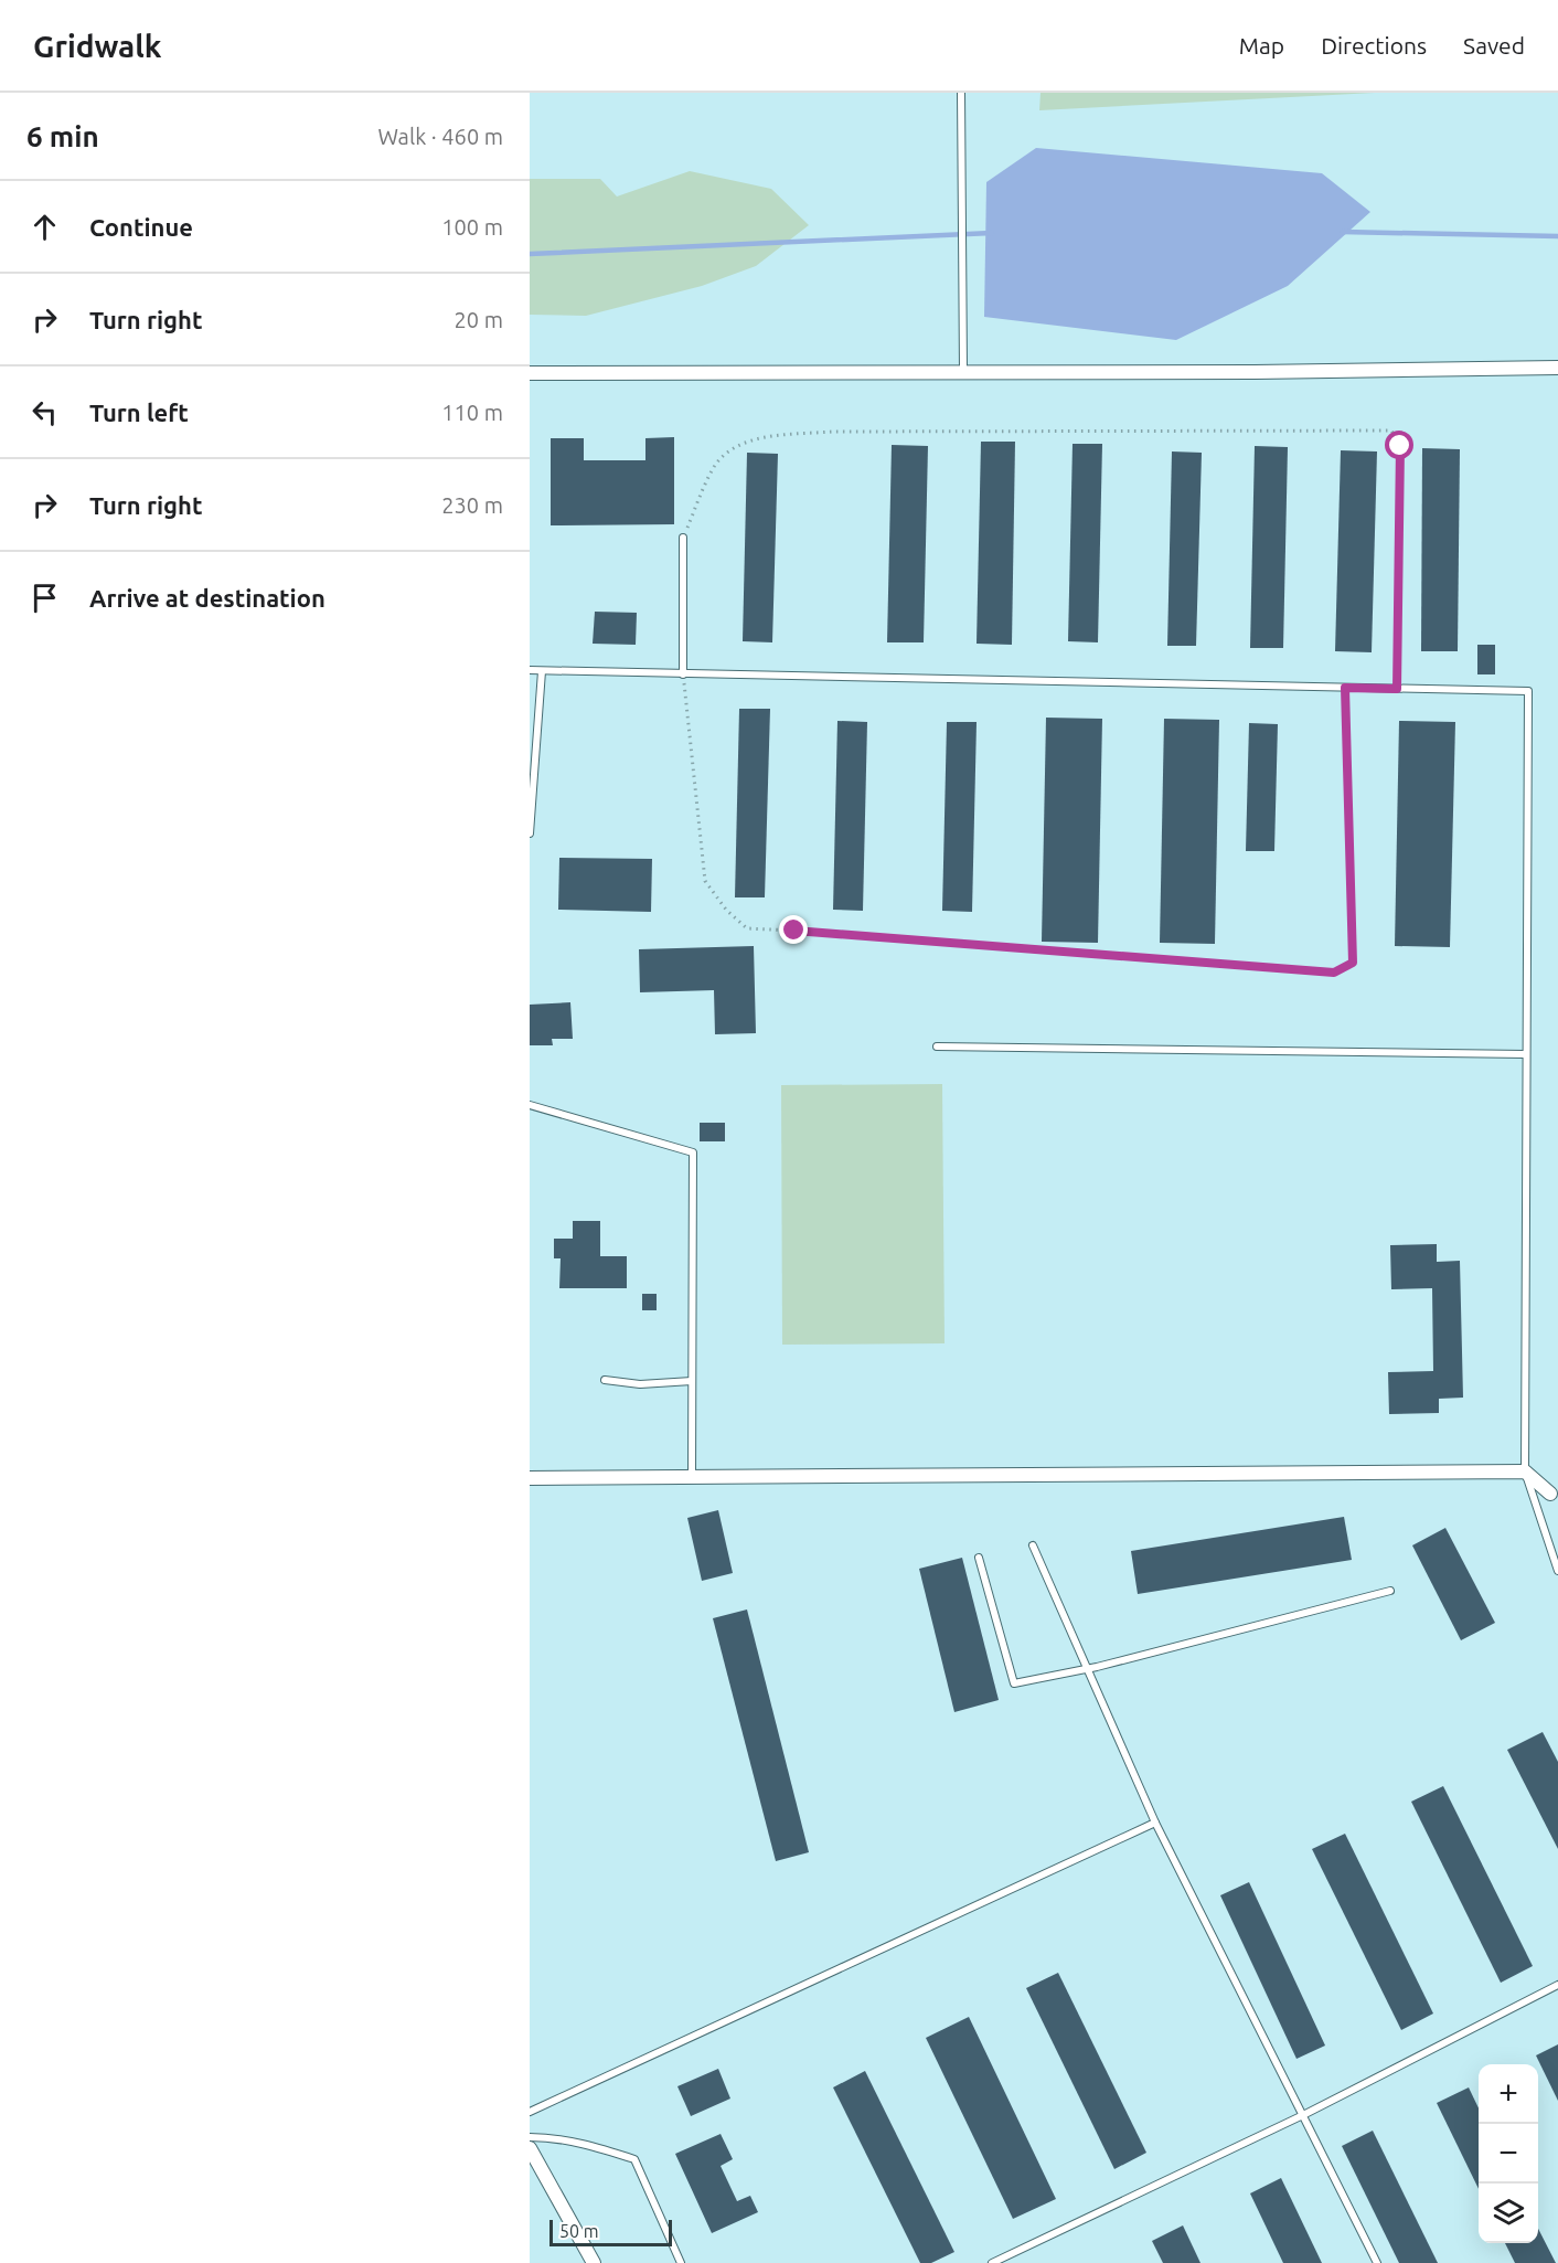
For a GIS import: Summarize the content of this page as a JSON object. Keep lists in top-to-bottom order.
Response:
{
  "scale_bar": "50 m",
  "page": {
    "header": "Gridwalk",
    "nav": ["Map", "Directions", "Saved"],
    "heading": ["6 min", "Walk · 460 m"],
    "list": [
      ["Continue", "100 m"],
      ["Turn right", "20 m"],
      ["Turn left", "110 m"],
      ["Turn right", "230 m"],
      "Arrive at destination"
    ],
    "map_buttons": ["+", "−"],
    "scale": "50 m"
  }
}
